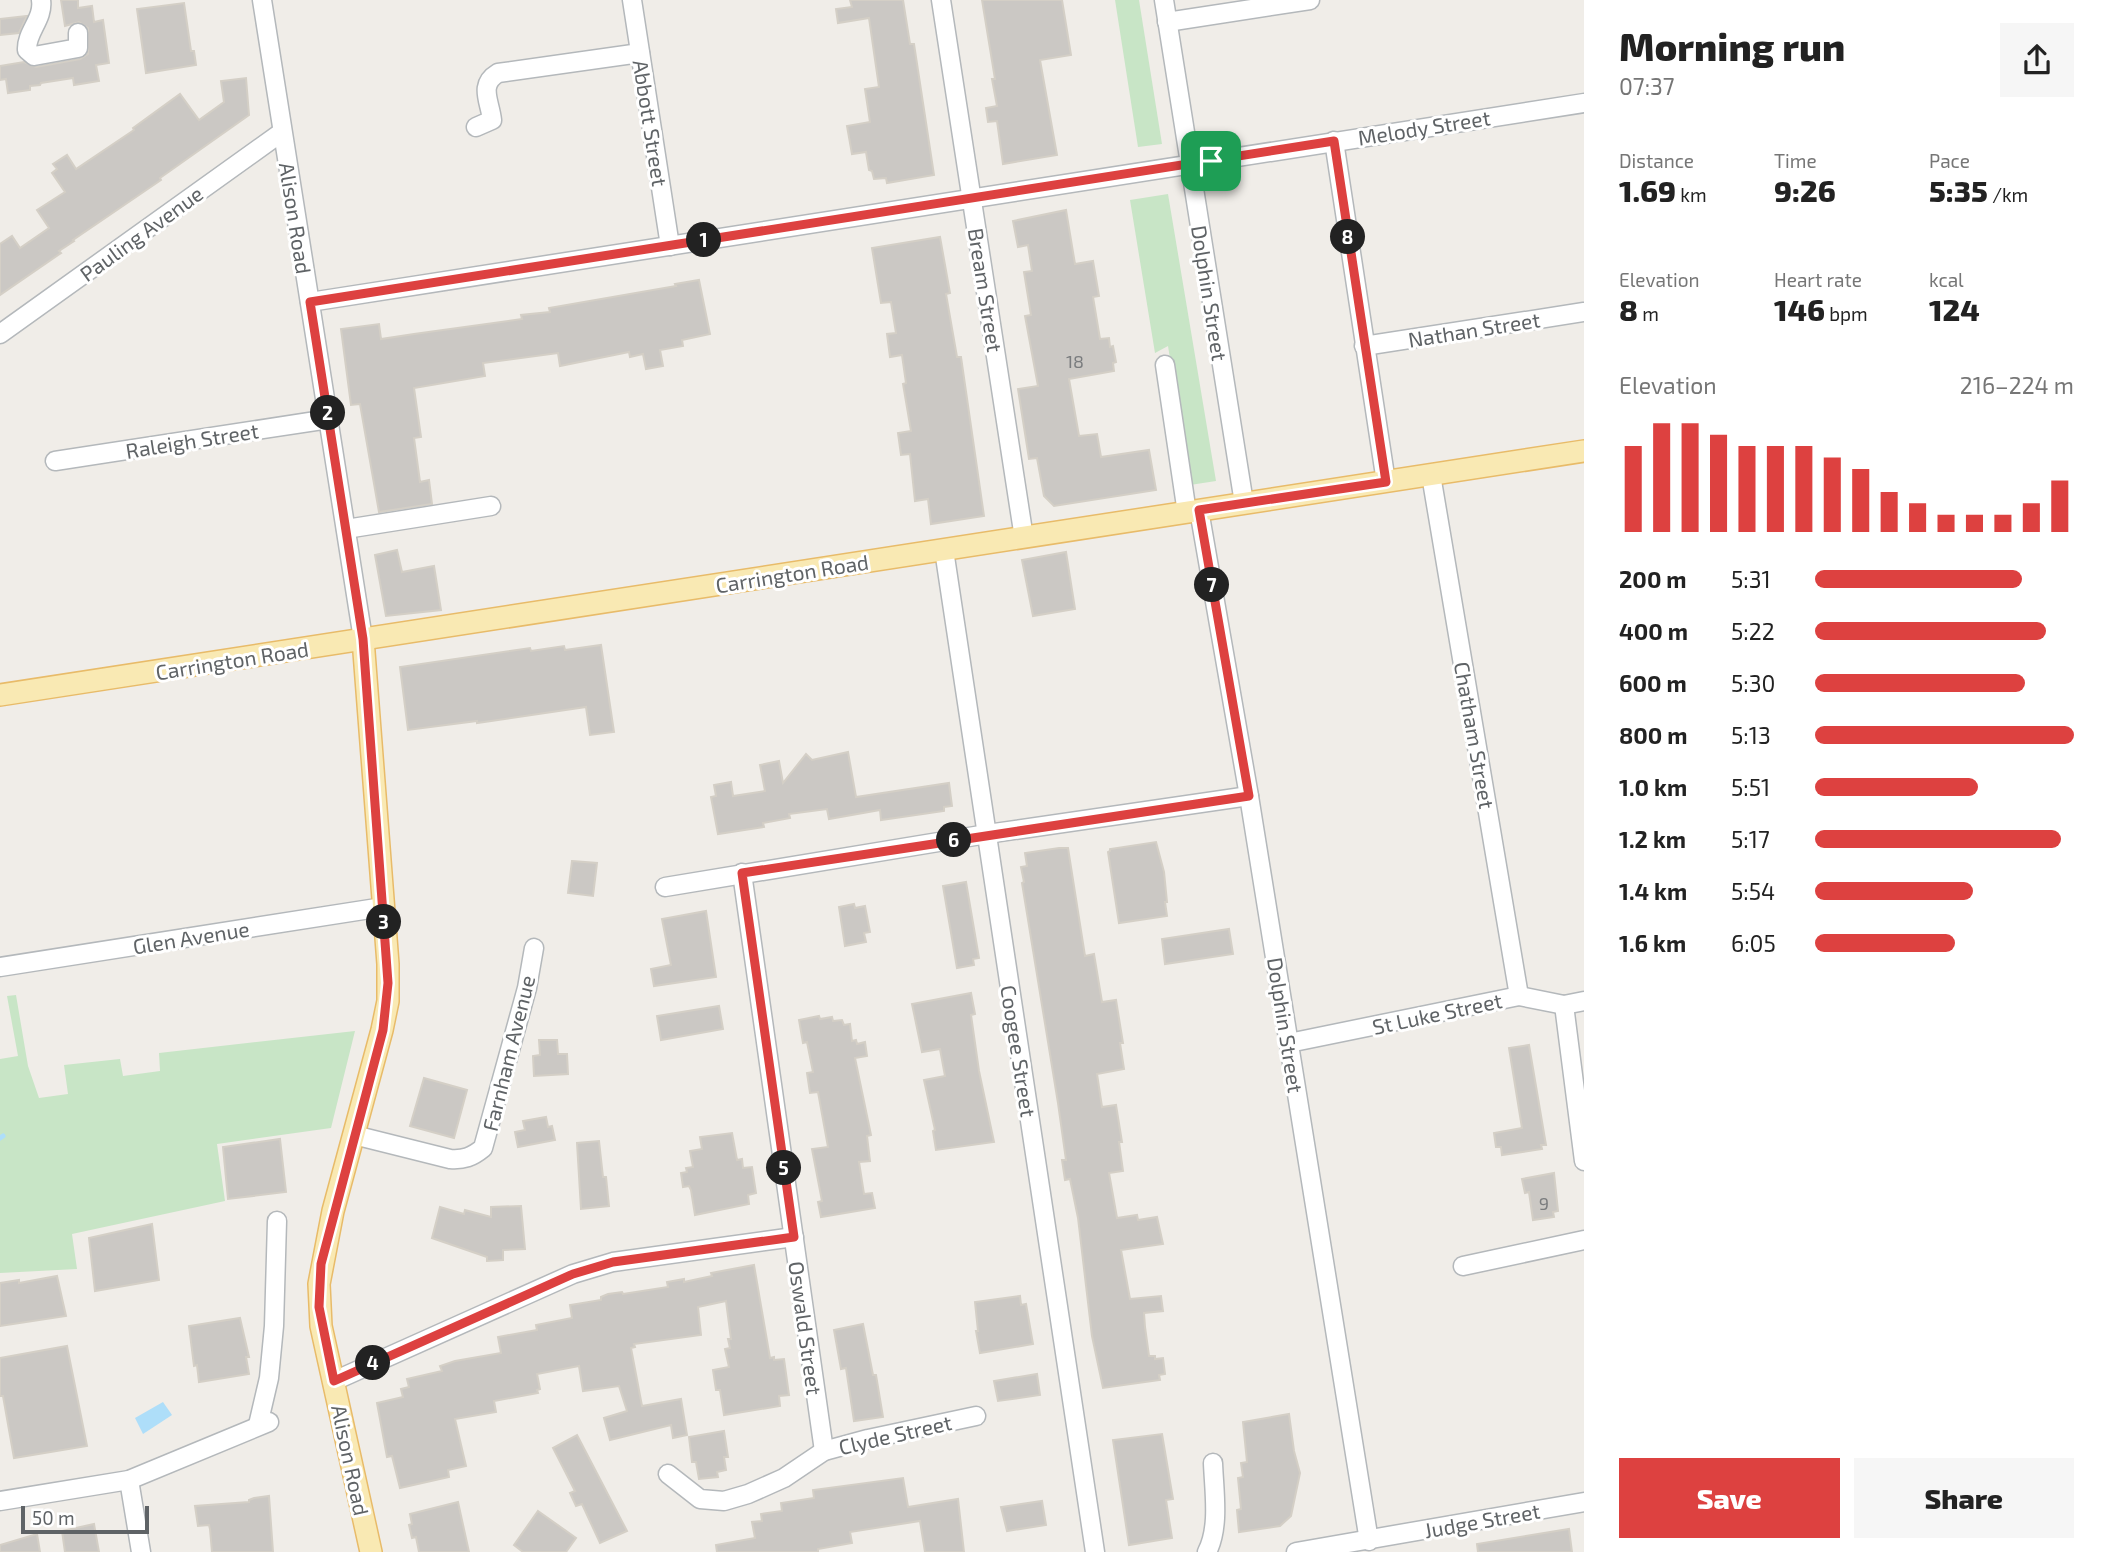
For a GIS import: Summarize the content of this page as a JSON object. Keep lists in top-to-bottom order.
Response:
{
  "streets": {
    "main road": ["Alison Road", "Carrington Road"],
    "street": [
      "Abbott Street",
      "Melody Street",
      "Pauling Avenue",
      "Bream Street",
      "Dolphin Street",
      "Nathan Street",
      "Raleigh Street",
      "Chatham Street",
      "Glen Avenue",
      "St Luke Street",
      "Coogee Street",
      "Farnham Avenue",
      "Oswald Street",
      "Clyde Street",
      "Judge Street"
    ]
  },
  "crossings": [
    ["Abbott Street", "Melody Street"],
    ["Melody Street", "Alison Road"],
    ["Melody Street", "Bream Street"],
    ["Melody Street", "Dolphin Street"],
    ["Alison Road", "Pauling Avenue"],
    ["Alison Road", "Raleigh Street"],
    ["Alison Road", "Carrington Road"],
    ["Alison Road", "Glen Avenue"],
    ["Alison Road", "Farnham Avenue"],
    ["Bream Street", "Carrington Road"],
    ["Dolphin Street", "Carrington Road"],
    ["Dolphin Street", "St Luke Street"],
    ["Dolphin Street", "Judge Street"],
    ["Carrington Road", "Chatham Street"],
    ["Carrington Road", "Coogee Street"],
    ["Chatham Street", "St Luke Street"],
    ["Oswald Street", "Clyde Street"]
  ],
  "house_numbers": ["18", "9"],
  "scale_bar": "50 m",
  "page": {
    "heading": ["Morning run", "07:37"],
    "stats": [
      ["Distance", "1.69 km"],
      ["Time", "9:26"],
      ["Pace", "5:35 /km"],
      ["Elevation", "8 m"],
      ["Heart rate", "146 bpm"],
      ["kcal", "124"]
    ],
    "pins": [
      "8",
      "1",
      "2",
      "7",
      "6",
      "3",
      "5",
      "4"
    ],
    "chart": ["Elevation", "216–224 m"],
    "list": [
      {
        "name": "200 m",
        "note": "5:31"
      },
      {
        "name": "400 m",
        "note": "5:22"
      },
      {
        "name": "600 m",
        "note": "5:30"
      },
      {
        "name": "800 m",
        "note": "5:13"
      },
      {
        "name": "1.0 km",
        "note": "5:51"
      },
      {
        "name": "1.2 km",
        "note": "5:17"
      },
      {
        "name": "1.4 km",
        "note": "5:54"
      },
      {
        "name": "1.6 km",
        "note": "6:05"
      }
    ],
    "buttons": ["Save", "Share"],
    "scale": "50 m"
  }
}
